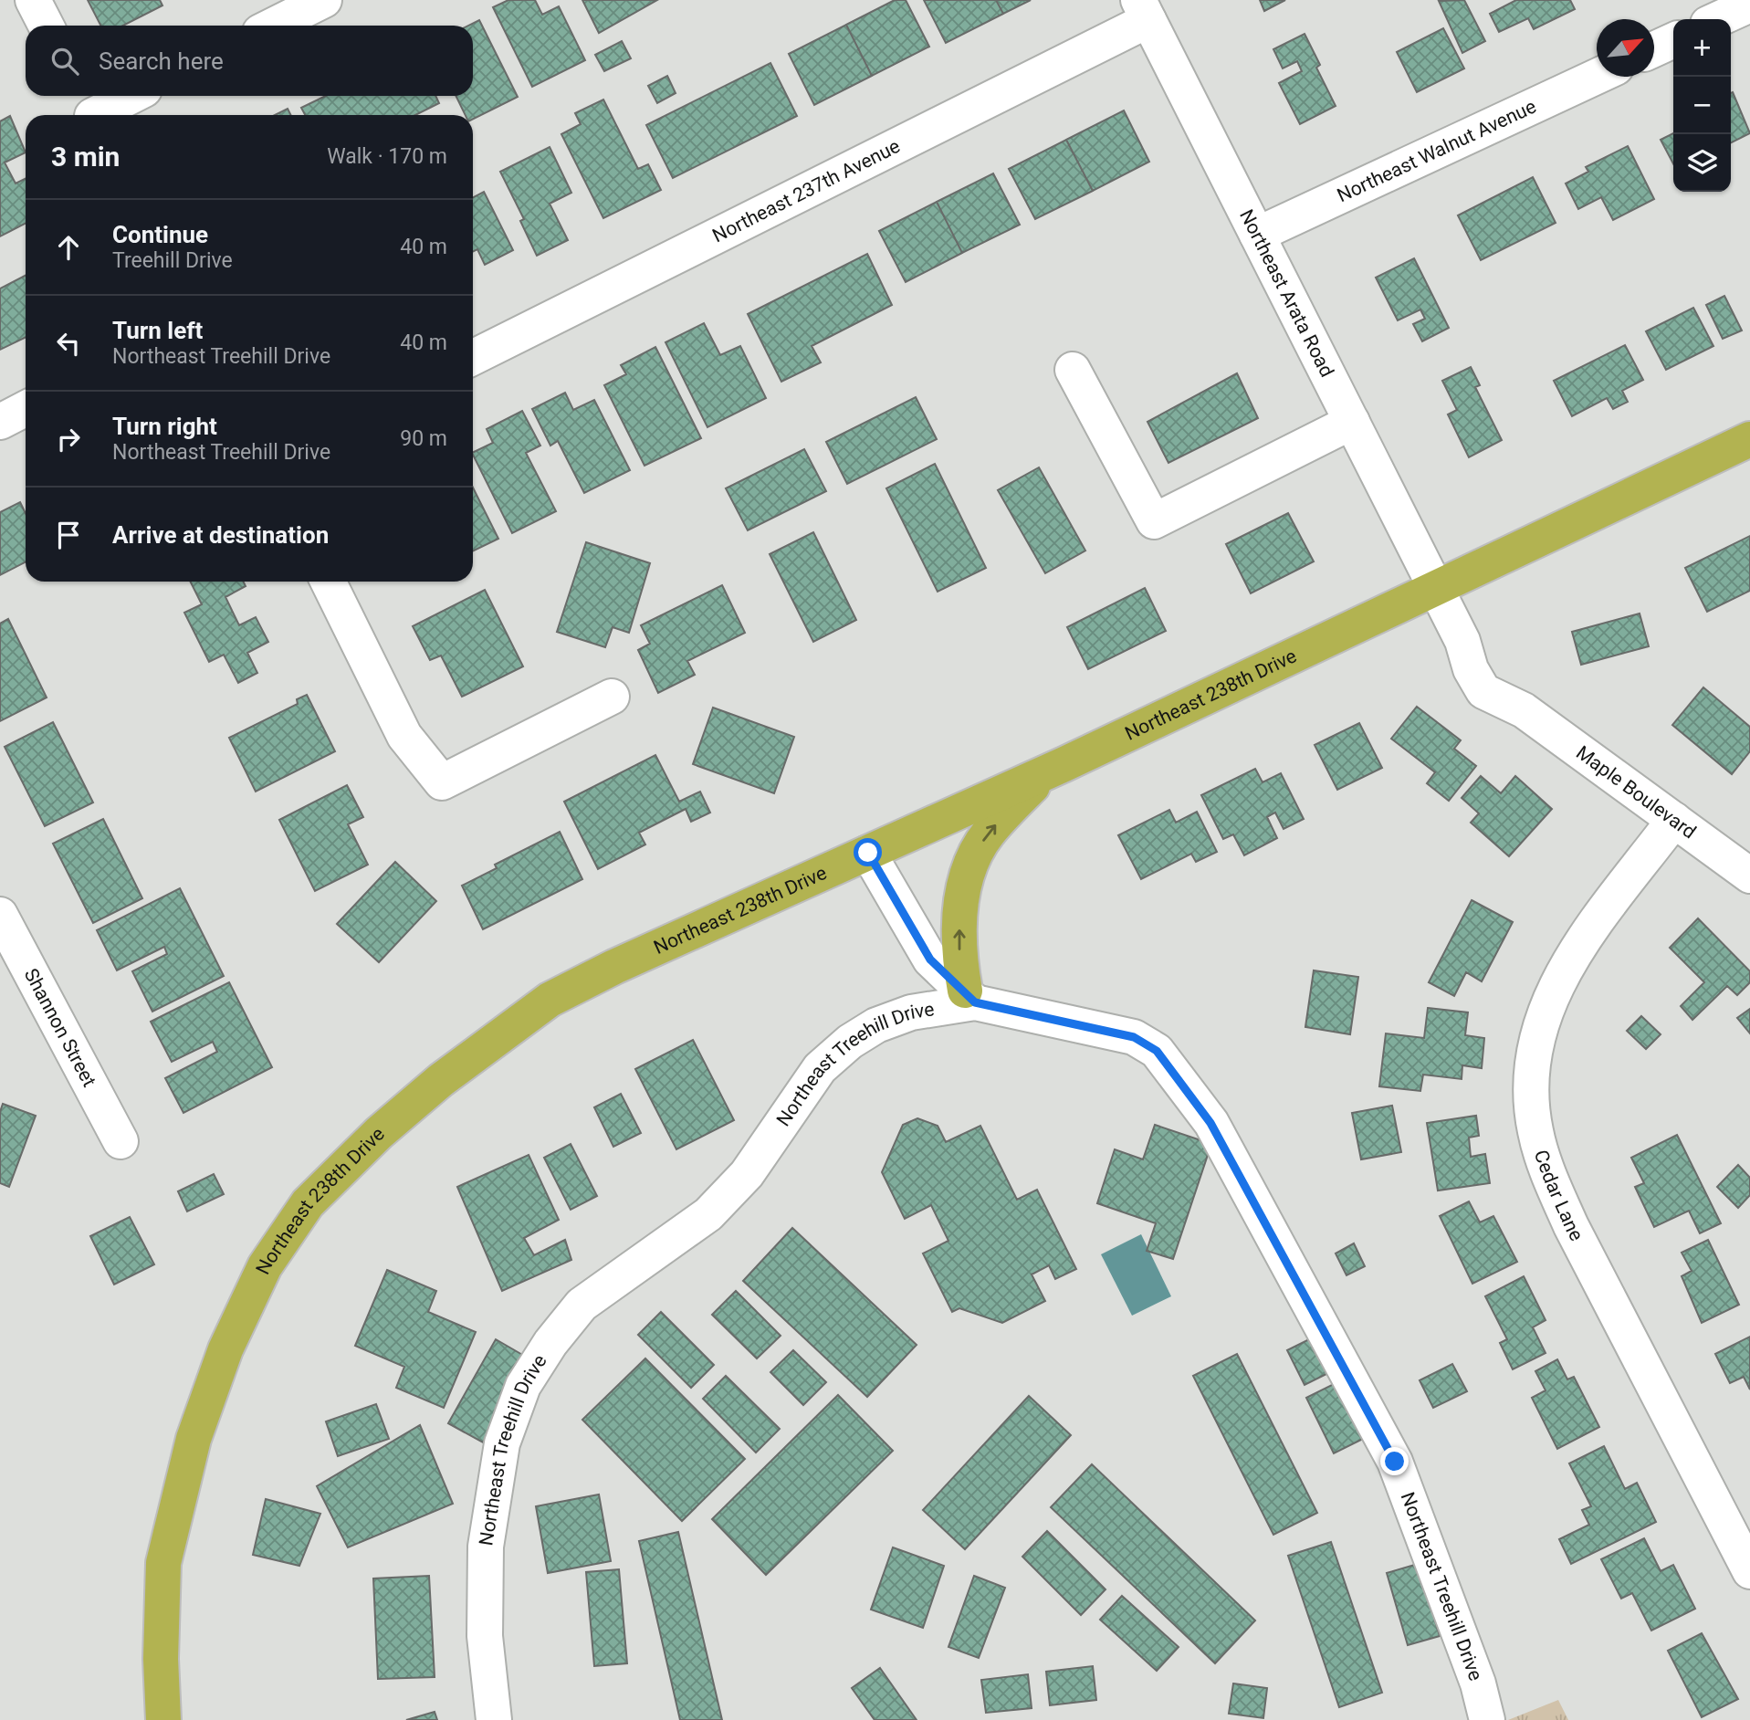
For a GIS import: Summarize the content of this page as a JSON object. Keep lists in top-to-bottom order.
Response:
{
  "streets": {
    "highway": ["Northeast 238th Drive"],
    "street": [
      "Northeast Walnut Avenue",
      "Northeast 237th Avenue",
      "Northeast Arata Road",
      "Maple Boulevard",
      "Shannon Street",
      "Northeast Treehill Drive",
      "Cedar Lane"
    ]
  },
  "crossings": [
    ["Northeast Walnut Avenue", "Northeast Arata Road"],
    ["Northeast 237th Avenue", "Northeast Arata Road"],
    ["Northeast Arata Road", "Northeast 238th Drive"],
    ["Northeast Arata Road", "Maple Boulevard"],
    ["Northeast 238th Drive", "Maple Boulevard"],
    ["Maple Boulevard", "Cedar Lane"]
  ],
  "north": "top right",
  "page": {
    "map_buttons": ["+", "−"],
    "search": "Search here",
    "heading": ["3 min", "Walk · 170 m"],
    "list": [
      ["Continue", "Treehill Drive", "40 m"],
      ["Turn left", "Northeast Treehill Drive", "40 m"],
      ["Turn right", "Northeast Treehill Drive", "90 m"],
      "Arrive at destination"
    ]
  }
}
